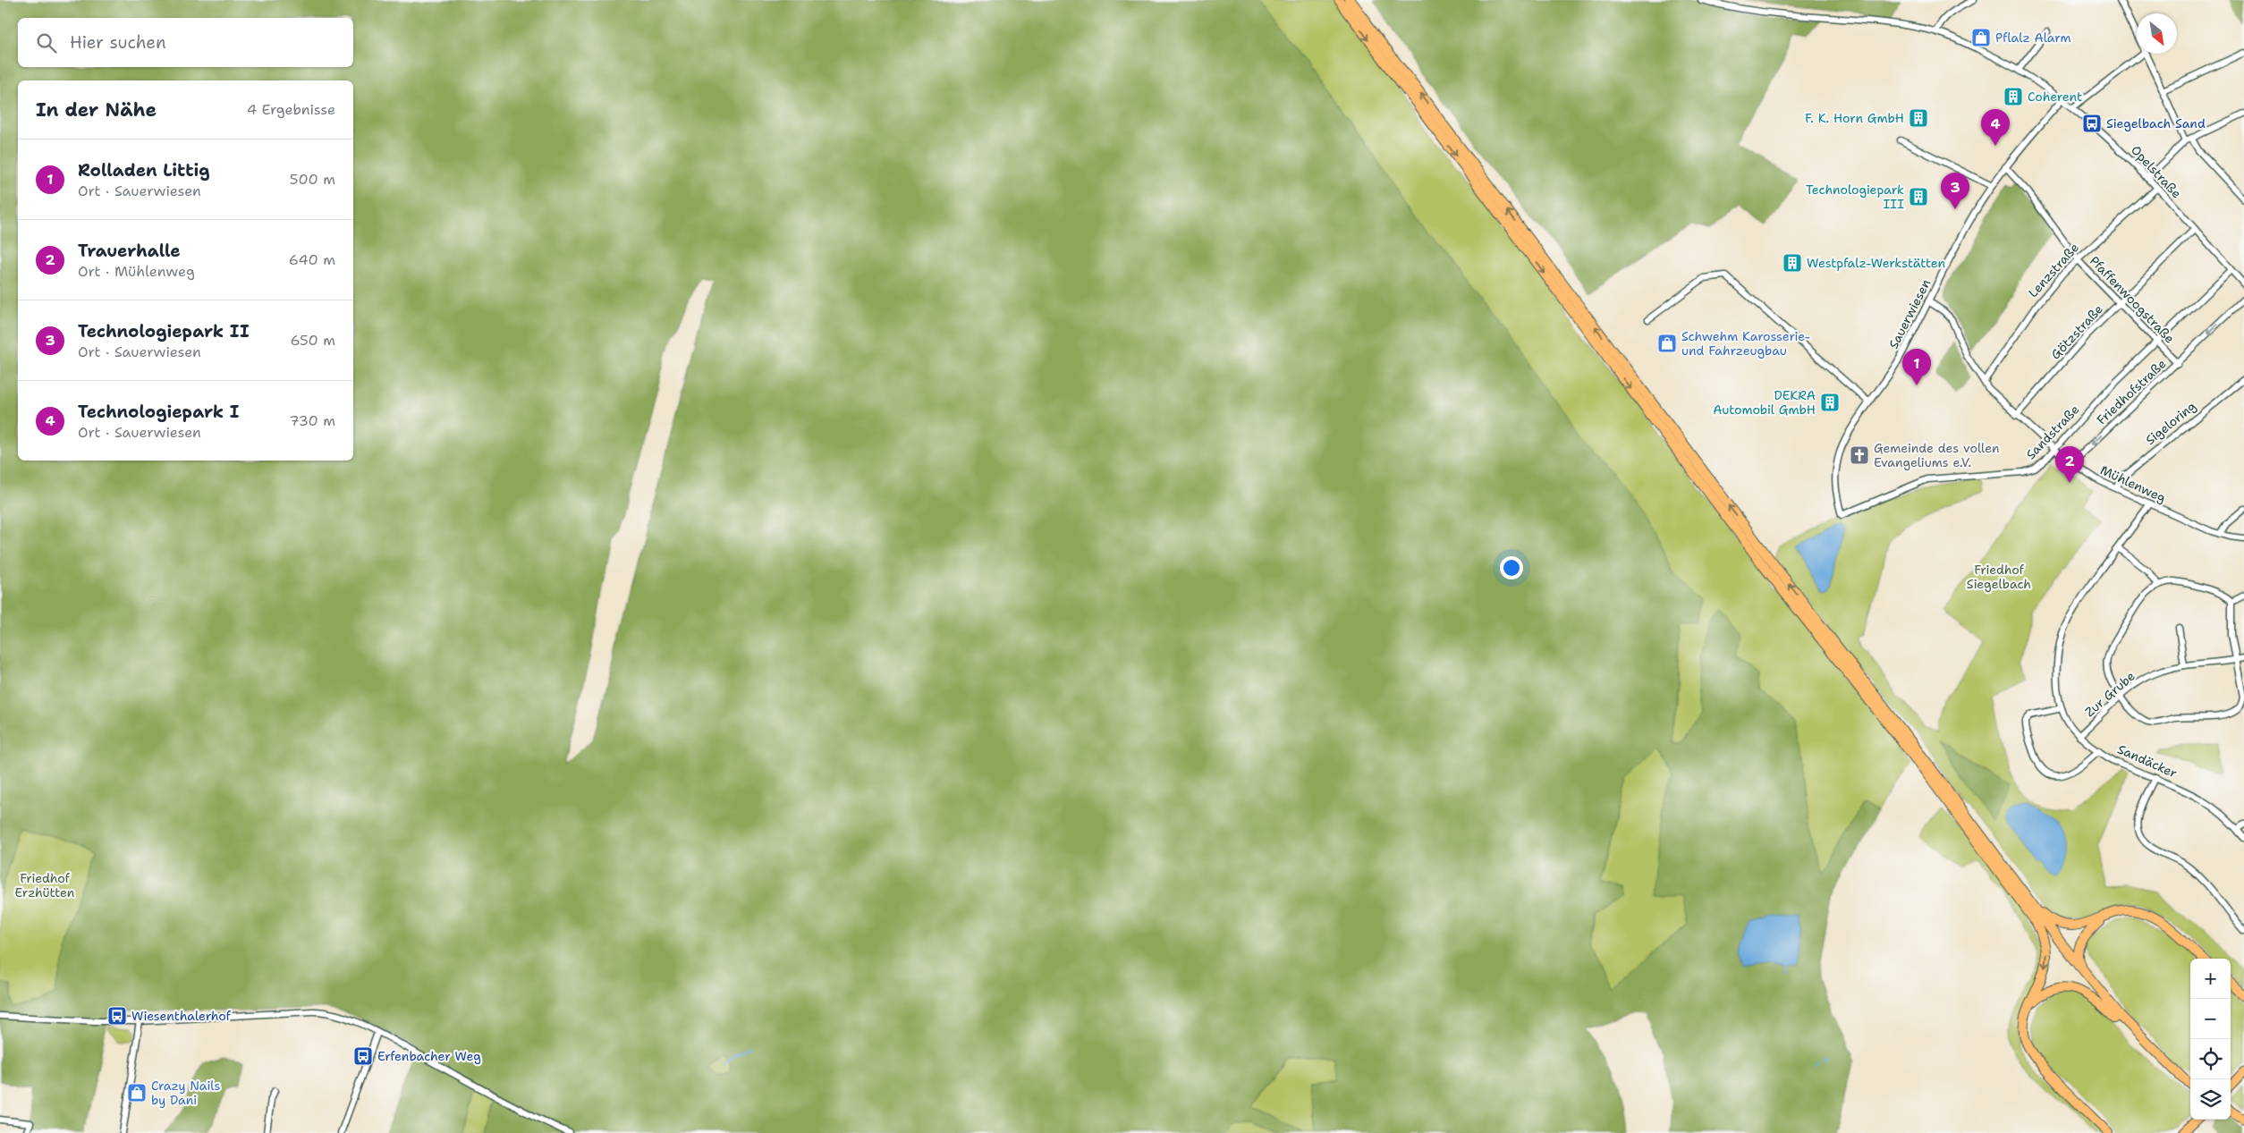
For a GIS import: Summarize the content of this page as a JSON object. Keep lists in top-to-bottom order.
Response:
{
  "streets": {
    "street": [
      "Opelstraße",
      "Lenzstraße",
      "Pfaffenwoogstraße",
      "Sauerwiesen",
      "Götzstraße",
      "Friedhofstraße",
      "Sigeloring",
      "Sandstraße",
      "Mühlenweg",
      "Zur Grube",
      "Sandäcker"
    ]
  },
  "crossings": [
    ["Opelstraße", "Lenzstraße"],
    ["Opelstraße", "Sauerwiesen"],
    ["Opelstraße", "Götzstraße"],
    ["Opelstraße", "Sandstraße"],
    ["Lenzstraße", "Pfaffenwoogstraße"],
    ["Lenzstraße", "Mühlenweg"],
    ["Pfaffenwoogstraße", "Sauerwiesen"],
    ["Pfaffenwoogstraße", "Götzstraße"],
    ["Pfaffenwoogstraße", "Friedhofstraße"],
    ["Pfaffenwoogstraße", "Sandstraße"],
    ["Sauerwiesen", "Sandstraße"],
    ["Sauerwiesen", "Mühlenweg"],
    ["Götzstraße", "Mühlenweg"],
    ["Friedhofstraße", "Mühlenweg"],
    ["Sigeloring", "Mühlenweg"],
    ["Sandstraße", "Mühlenweg"],
    ["Mühlenweg", "Sandäcker"],
    ["Zur Grube", "Sandäcker"]
  ],
  "one_way": ["Friedhofstraße"],
  "parks": ["Friedhof Siegelbach", "Friedhof Erzhütten"],
  "places": {
    "shop": ["Pflalz Alarm", "Schwehm Karosserie- und Fahrzeugbau", "Crazy Nails by Dani"],
    "building": [
      "Coherent",
      "F. K. Horn GmbH",
      "Technologiepark III",
      "Westpfalz-Werkstätten",
      "DEKRA Automobil GmbH"
    ],
    "bus stop": ["Siegelbach Sand", "Wiesenthalerhof", "Erfenbacher Weg"],
    "church": ["Gemeinde des vollen Evangeliums e.V."]
  },
  "north": "bottom right",
  "page": {
    "search": "Hier suchen",
    "heading": ["In der Nähe", "4 Ergebnisse"],
    "pins": [
      "4",
      "3",
      "1",
      "2"
    ],
    "list": [
      {
        "mark": "1",
        "name": "Rolladen Littig",
        "note": "Ort · Sauerwiesen",
        "value": "500 m"
      },
      {
        "mark": "2",
        "name": "Trauerhalle",
        "note": "Ort · Mühlenweg",
        "value": "640 m"
      },
      {
        "mark": "3",
        "name": "Technologiepark II",
        "note": "Ort · Sauerwiesen",
        "value": "650 m"
      },
      {
        "mark": "4",
        "name": "Technologiepark I",
        "note": "Ort · Sauerwiesen",
        "value": "730 m"
      }
    ],
    "map_buttons": ["+", "−"]
  }
}
